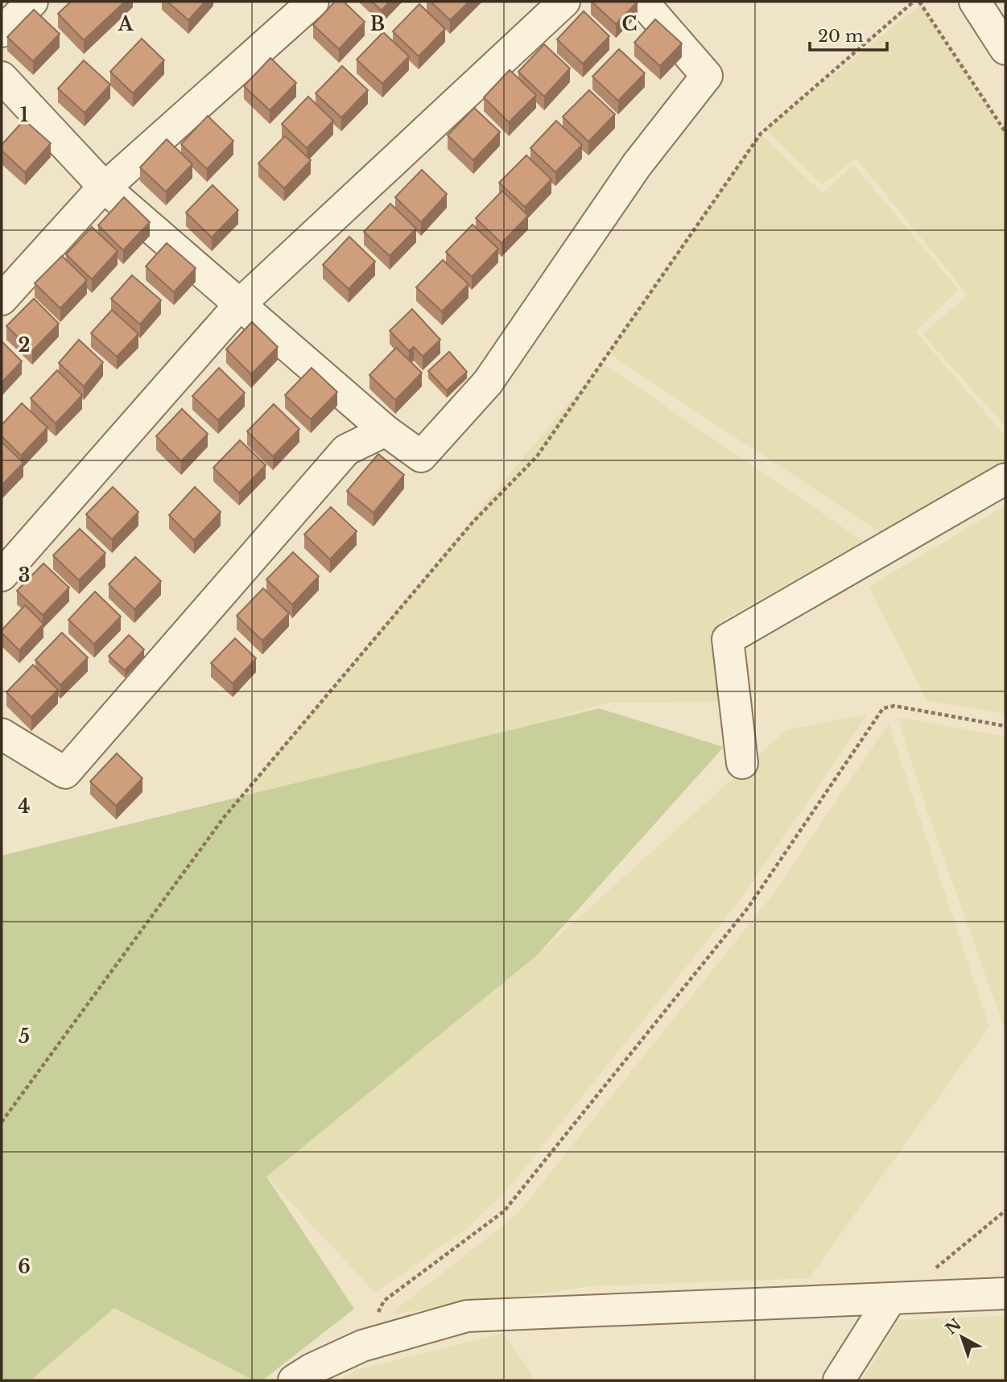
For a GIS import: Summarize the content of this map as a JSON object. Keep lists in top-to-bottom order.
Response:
{
  "scale_bar": "20 m",
  "north": "top left",
  "grid": {
    "columns": ["A", "B", "C"],
    "rows": [
      "1",
      "2",
      "3",
      "4",
      "5",
      "6"
    ]
  }
}
